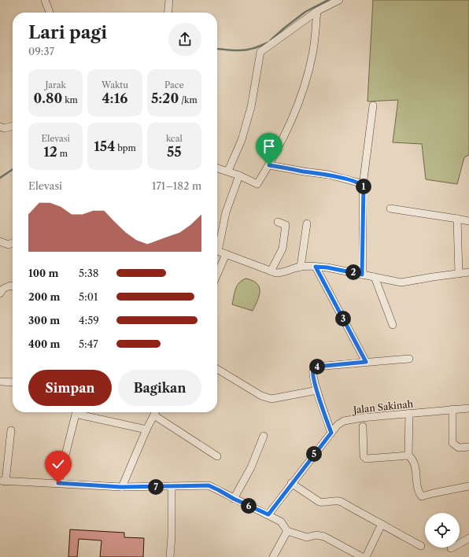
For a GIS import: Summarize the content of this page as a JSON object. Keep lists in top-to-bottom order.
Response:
{
  "streets": {
    "street": ["Jalan Sakinah"]
  },
  "page": {
    "heading": ["Lari pagi", "09:37"],
    "stats": [
      ["Jarak", "0.80 km"],
      ["Waktu", "4:16"],
      ["Pace", "5:20 /km"],
      ["Elevasi", "12 m"],
      ["154 bpm"],
      ["kcal", "55"]
    ],
    "chart": ["Elevasi", "171–182 m"],
    "pins": [
      "1",
      "2",
      "3",
      "4",
      "5",
      "7",
      "6"
    ],
    "list": [
      {
        "name": "100 m",
        "note": "5:38"
      },
      {
        "name": "200 m",
        "note": "5:01"
      },
      {
        "name": "300 m",
        "note": "4:59"
      },
      {
        "name": "400 m",
        "note": "5:47"
      }
    ],
    "buttons": ["Simpan", "Bagikan"]
  }
}
